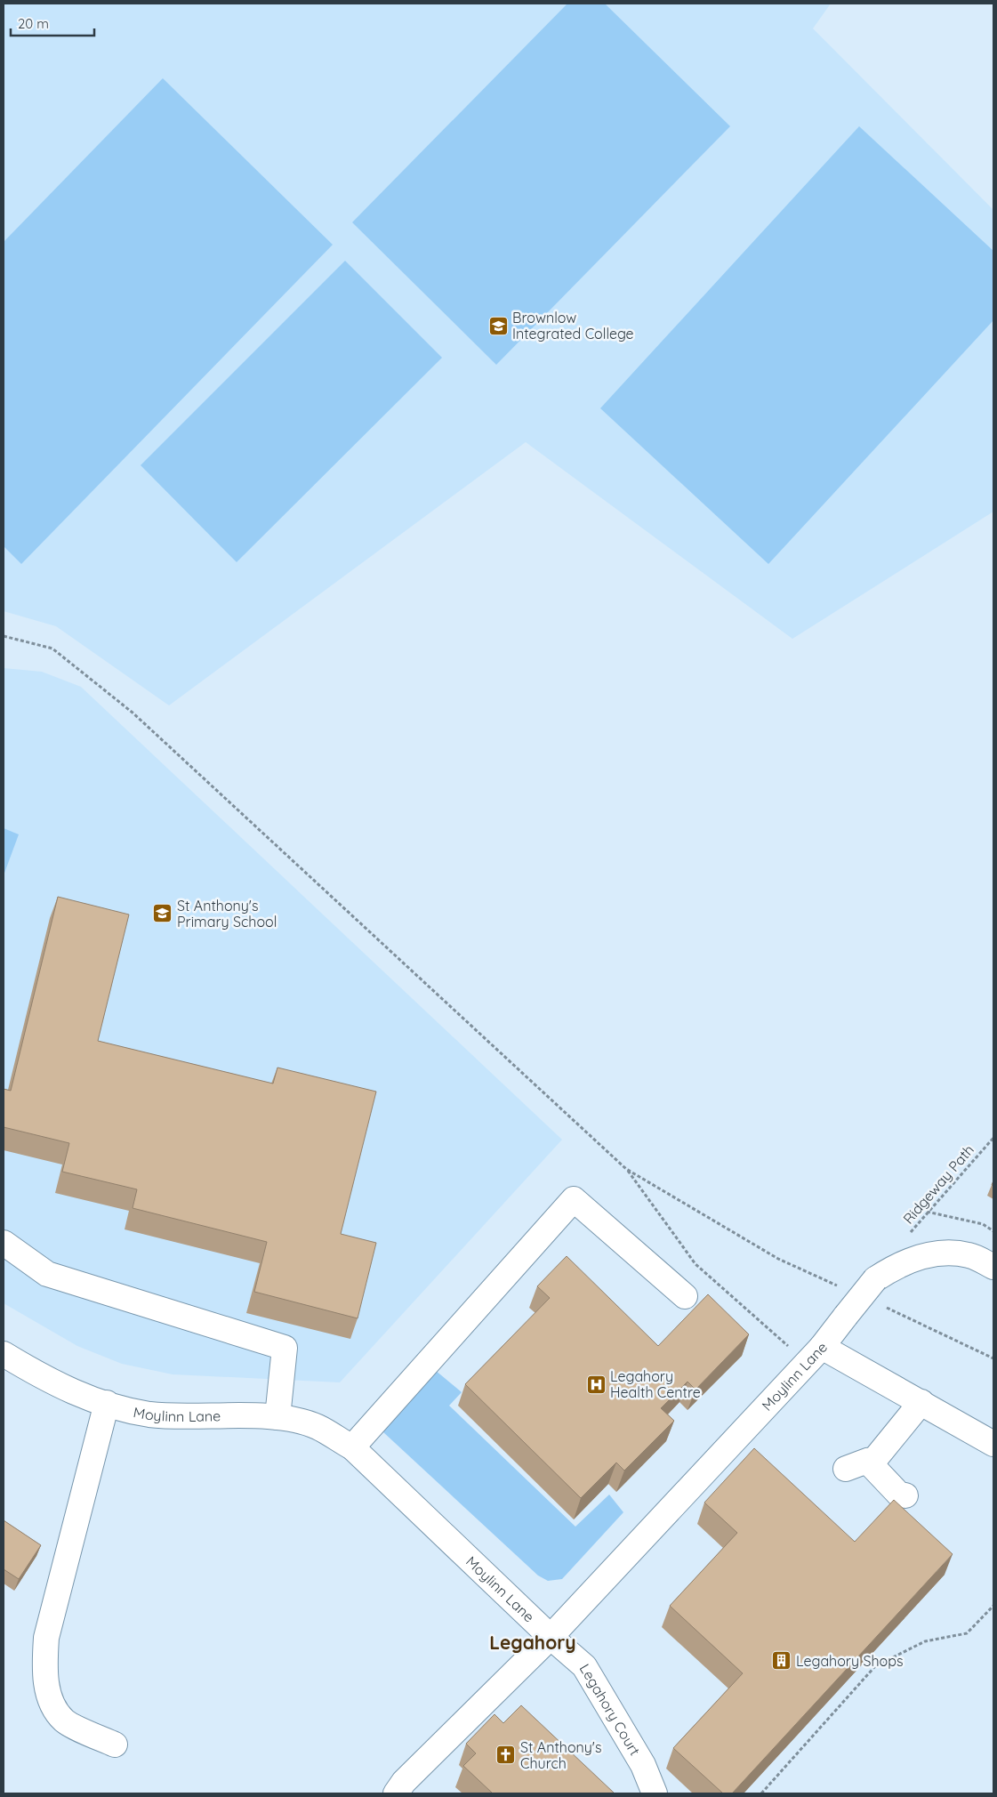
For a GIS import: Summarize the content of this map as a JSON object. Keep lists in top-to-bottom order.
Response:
{
  "streets": {
    "street": ["Moylinn Lane", "Legahory Court"],
    "path": ["Ridgeway Path"]
  },
  "crossings": [
    ["Ridgeway Path", "Moylinn Lane"],
    ["Moylinn Lane", "Legahory Court"]
  ],
  "districts": ["Legahory"],
  "places": {
    "school or university": ["Brownlow Integrated College", "St Anthony's Primary School"],
    "hospital": ["Legahory Health Centre"],
    "building": ["Legahory Shops"],
    "church": ["St Anthony's Church"]
  },
  "scale_bar": "20 m"
}
